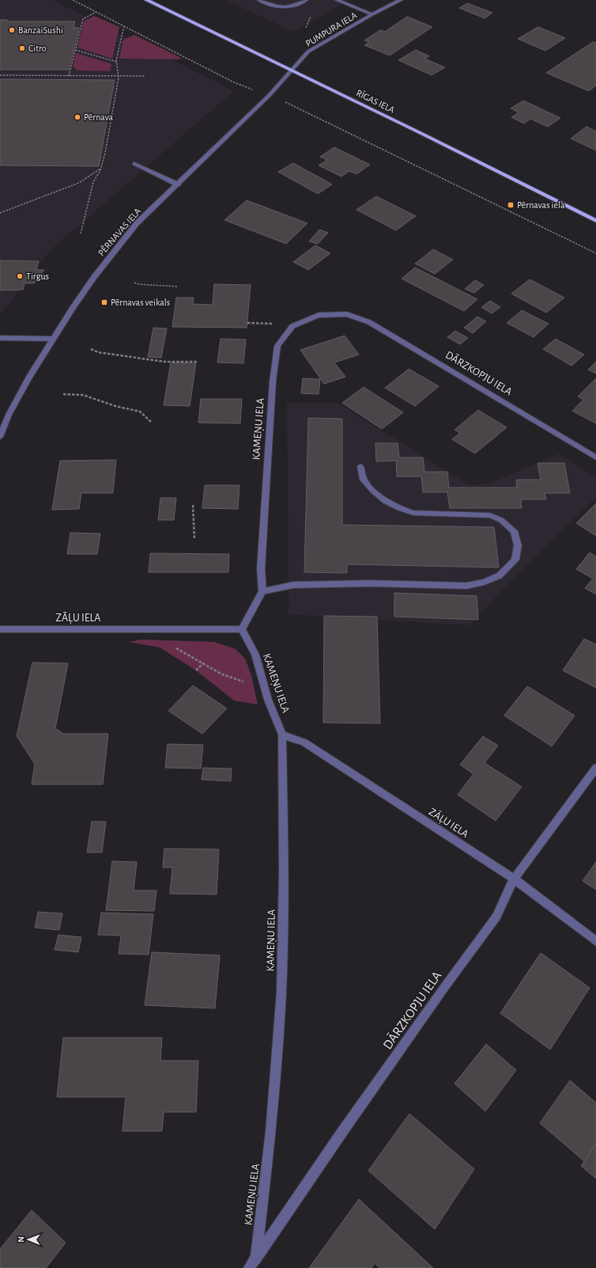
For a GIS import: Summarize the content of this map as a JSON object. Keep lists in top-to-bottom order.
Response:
{
  "streets": {
    "main road": ["RĪGAS IELA"],
    "street": [
      "PUMPURA IELA",
      "PĒRNAVAS IELA",
      "DĀRZKOPJU IELA",
      "KAMEŅU IELA",
      "ZĀĻU IELA"
    ]
  },
  "crossings": [
    ["PUMPURA IELA", "RĪGAS IELA"],
    ["PUMPURA IELA", "PĒRNAVAS IELA"],
    ["RĪGAS IELA", "PĒRNAVAS IELA"],
    ["DĀRZKOPJU IELA", "KAMEŅU IELA"],
    ["DĀRZKOPJU IELA", "ZĀĻU IELA"],
    ["KAMEŅU IELA", "ZĀĻU IELA"]
  ],
  "places": {
    "other": [
      "BanzaiSushi",
      "Citro",
      "Pērnava",
      "Tirgus"
    ],
    "transit": ["Pērnavas iela", "Pērnavas veikals"]
  },
  "north": "left"
}
